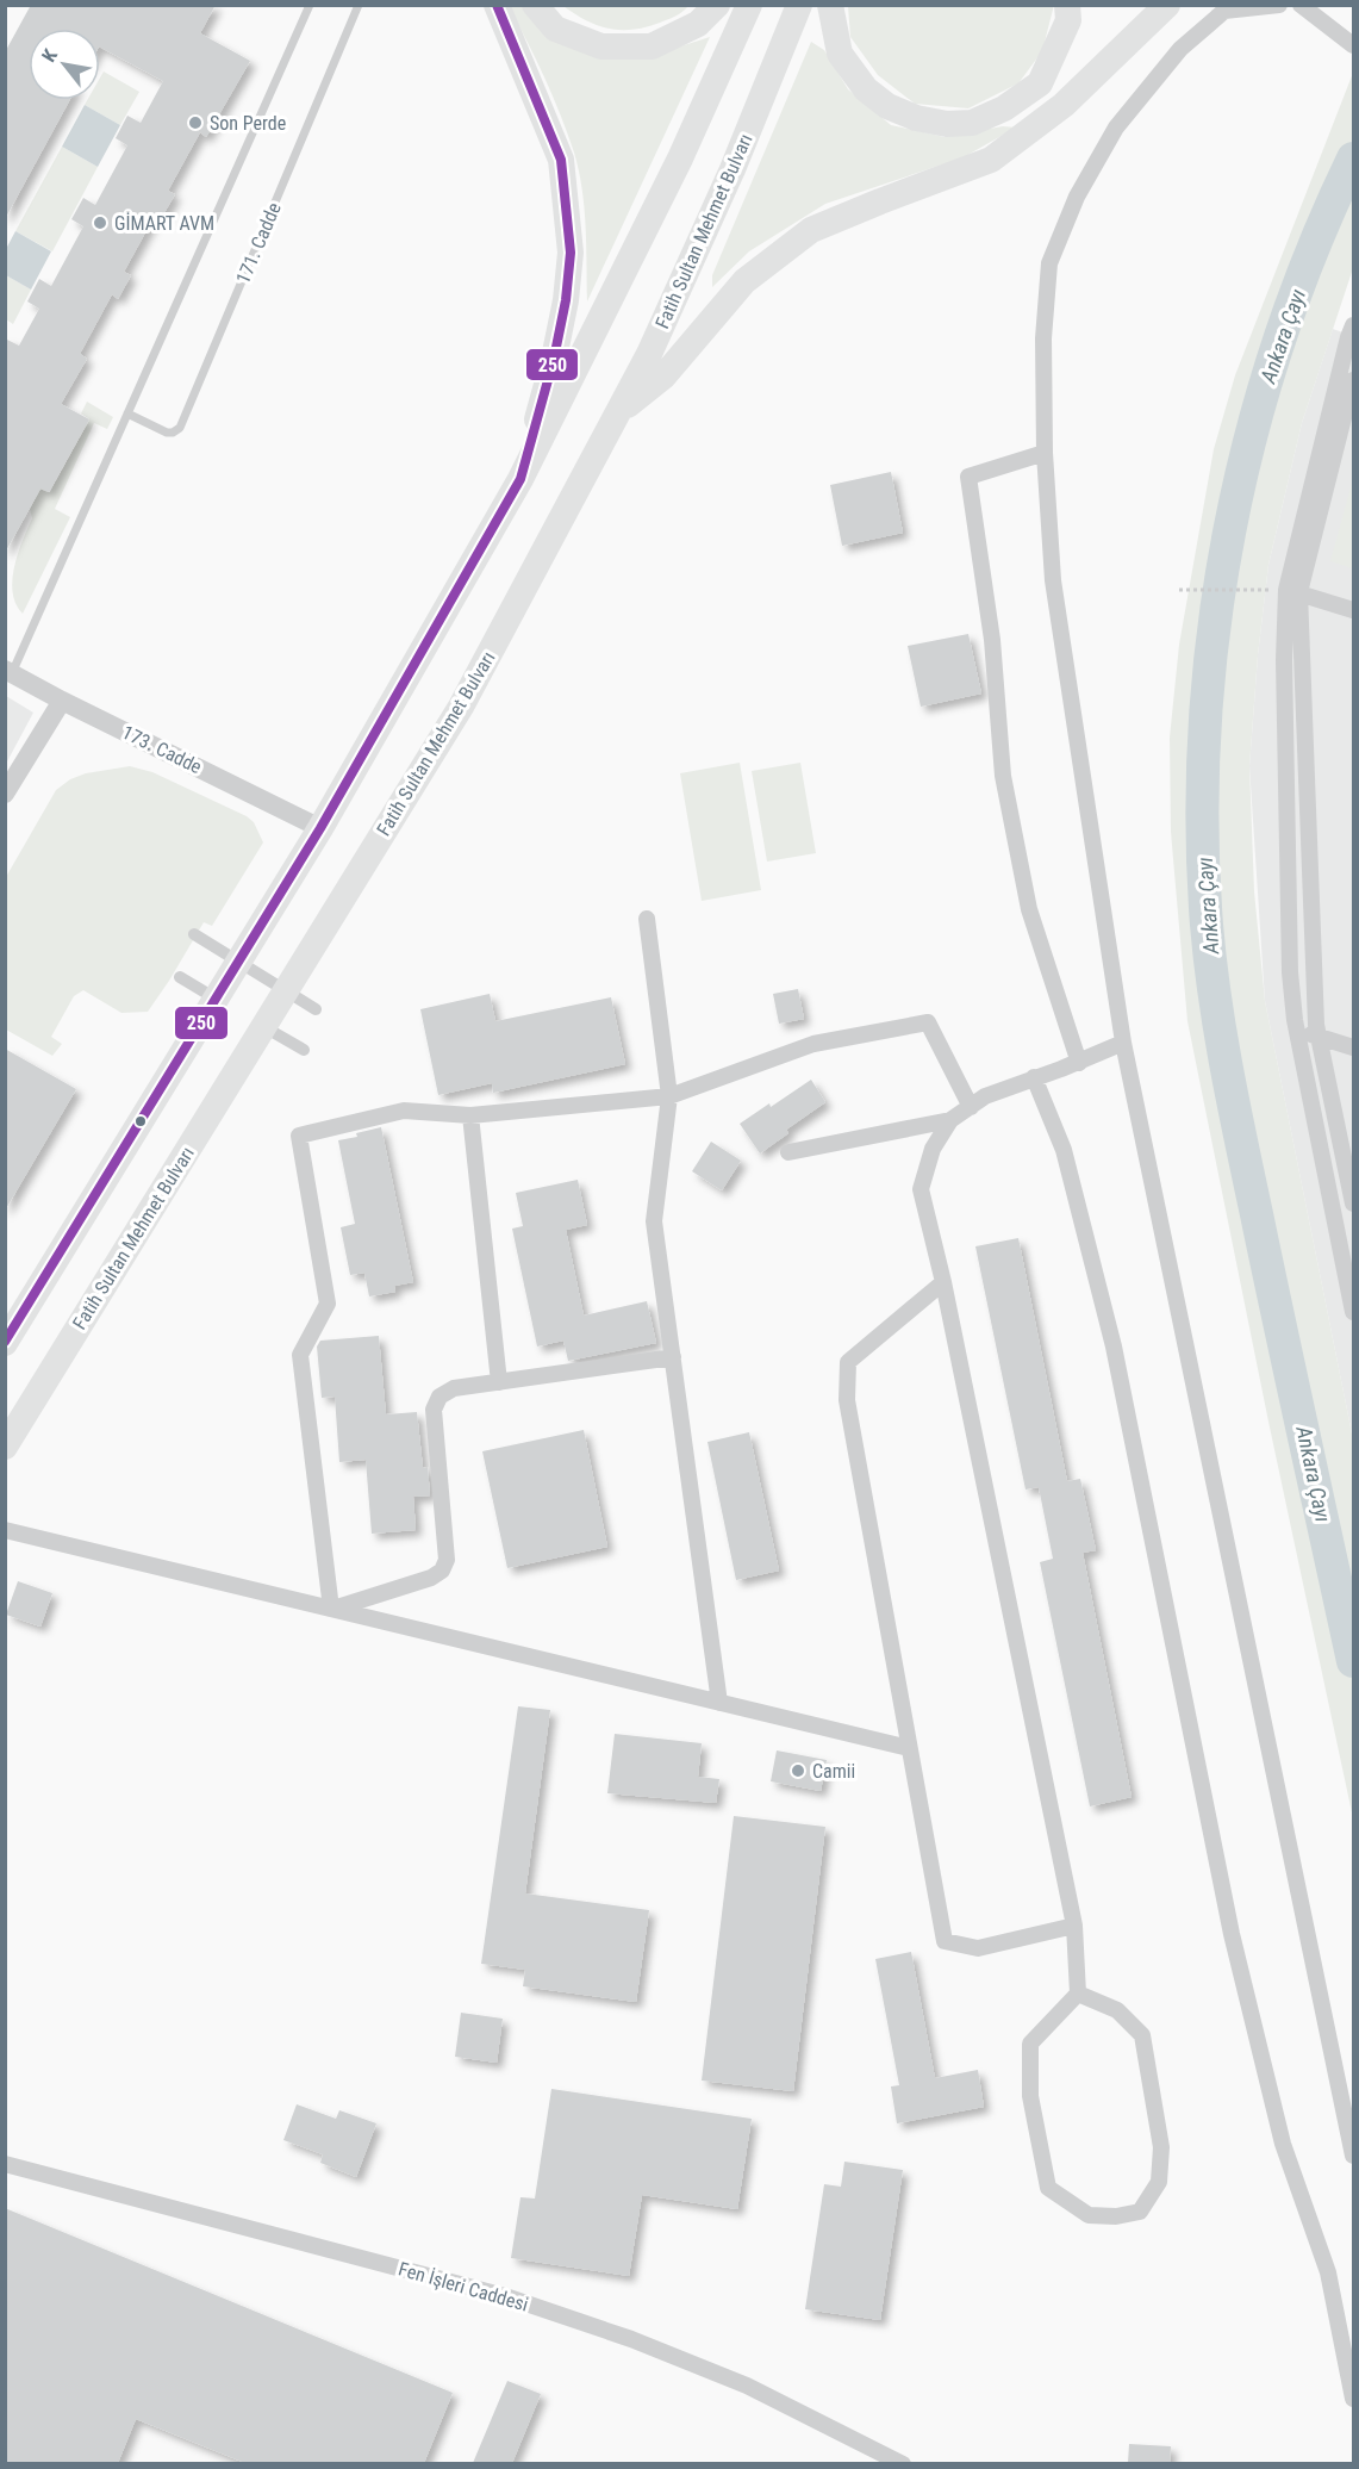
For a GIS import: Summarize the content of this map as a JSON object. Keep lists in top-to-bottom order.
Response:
{
  "streets": {
    "highway": ["Fatih Sultan Mehmet Bulvarı"],
    "street": ["173. Cadde", "Fen İşleri Caddesi"],
    "lane": ["171. Cadde"]
  },
  "water": ["Ankara Çayı"],
  "places": ["Son Perde", "GİMART AVM", "Camii"],
  "lines": ["transit line 250"],
  "north": "top left"
}
